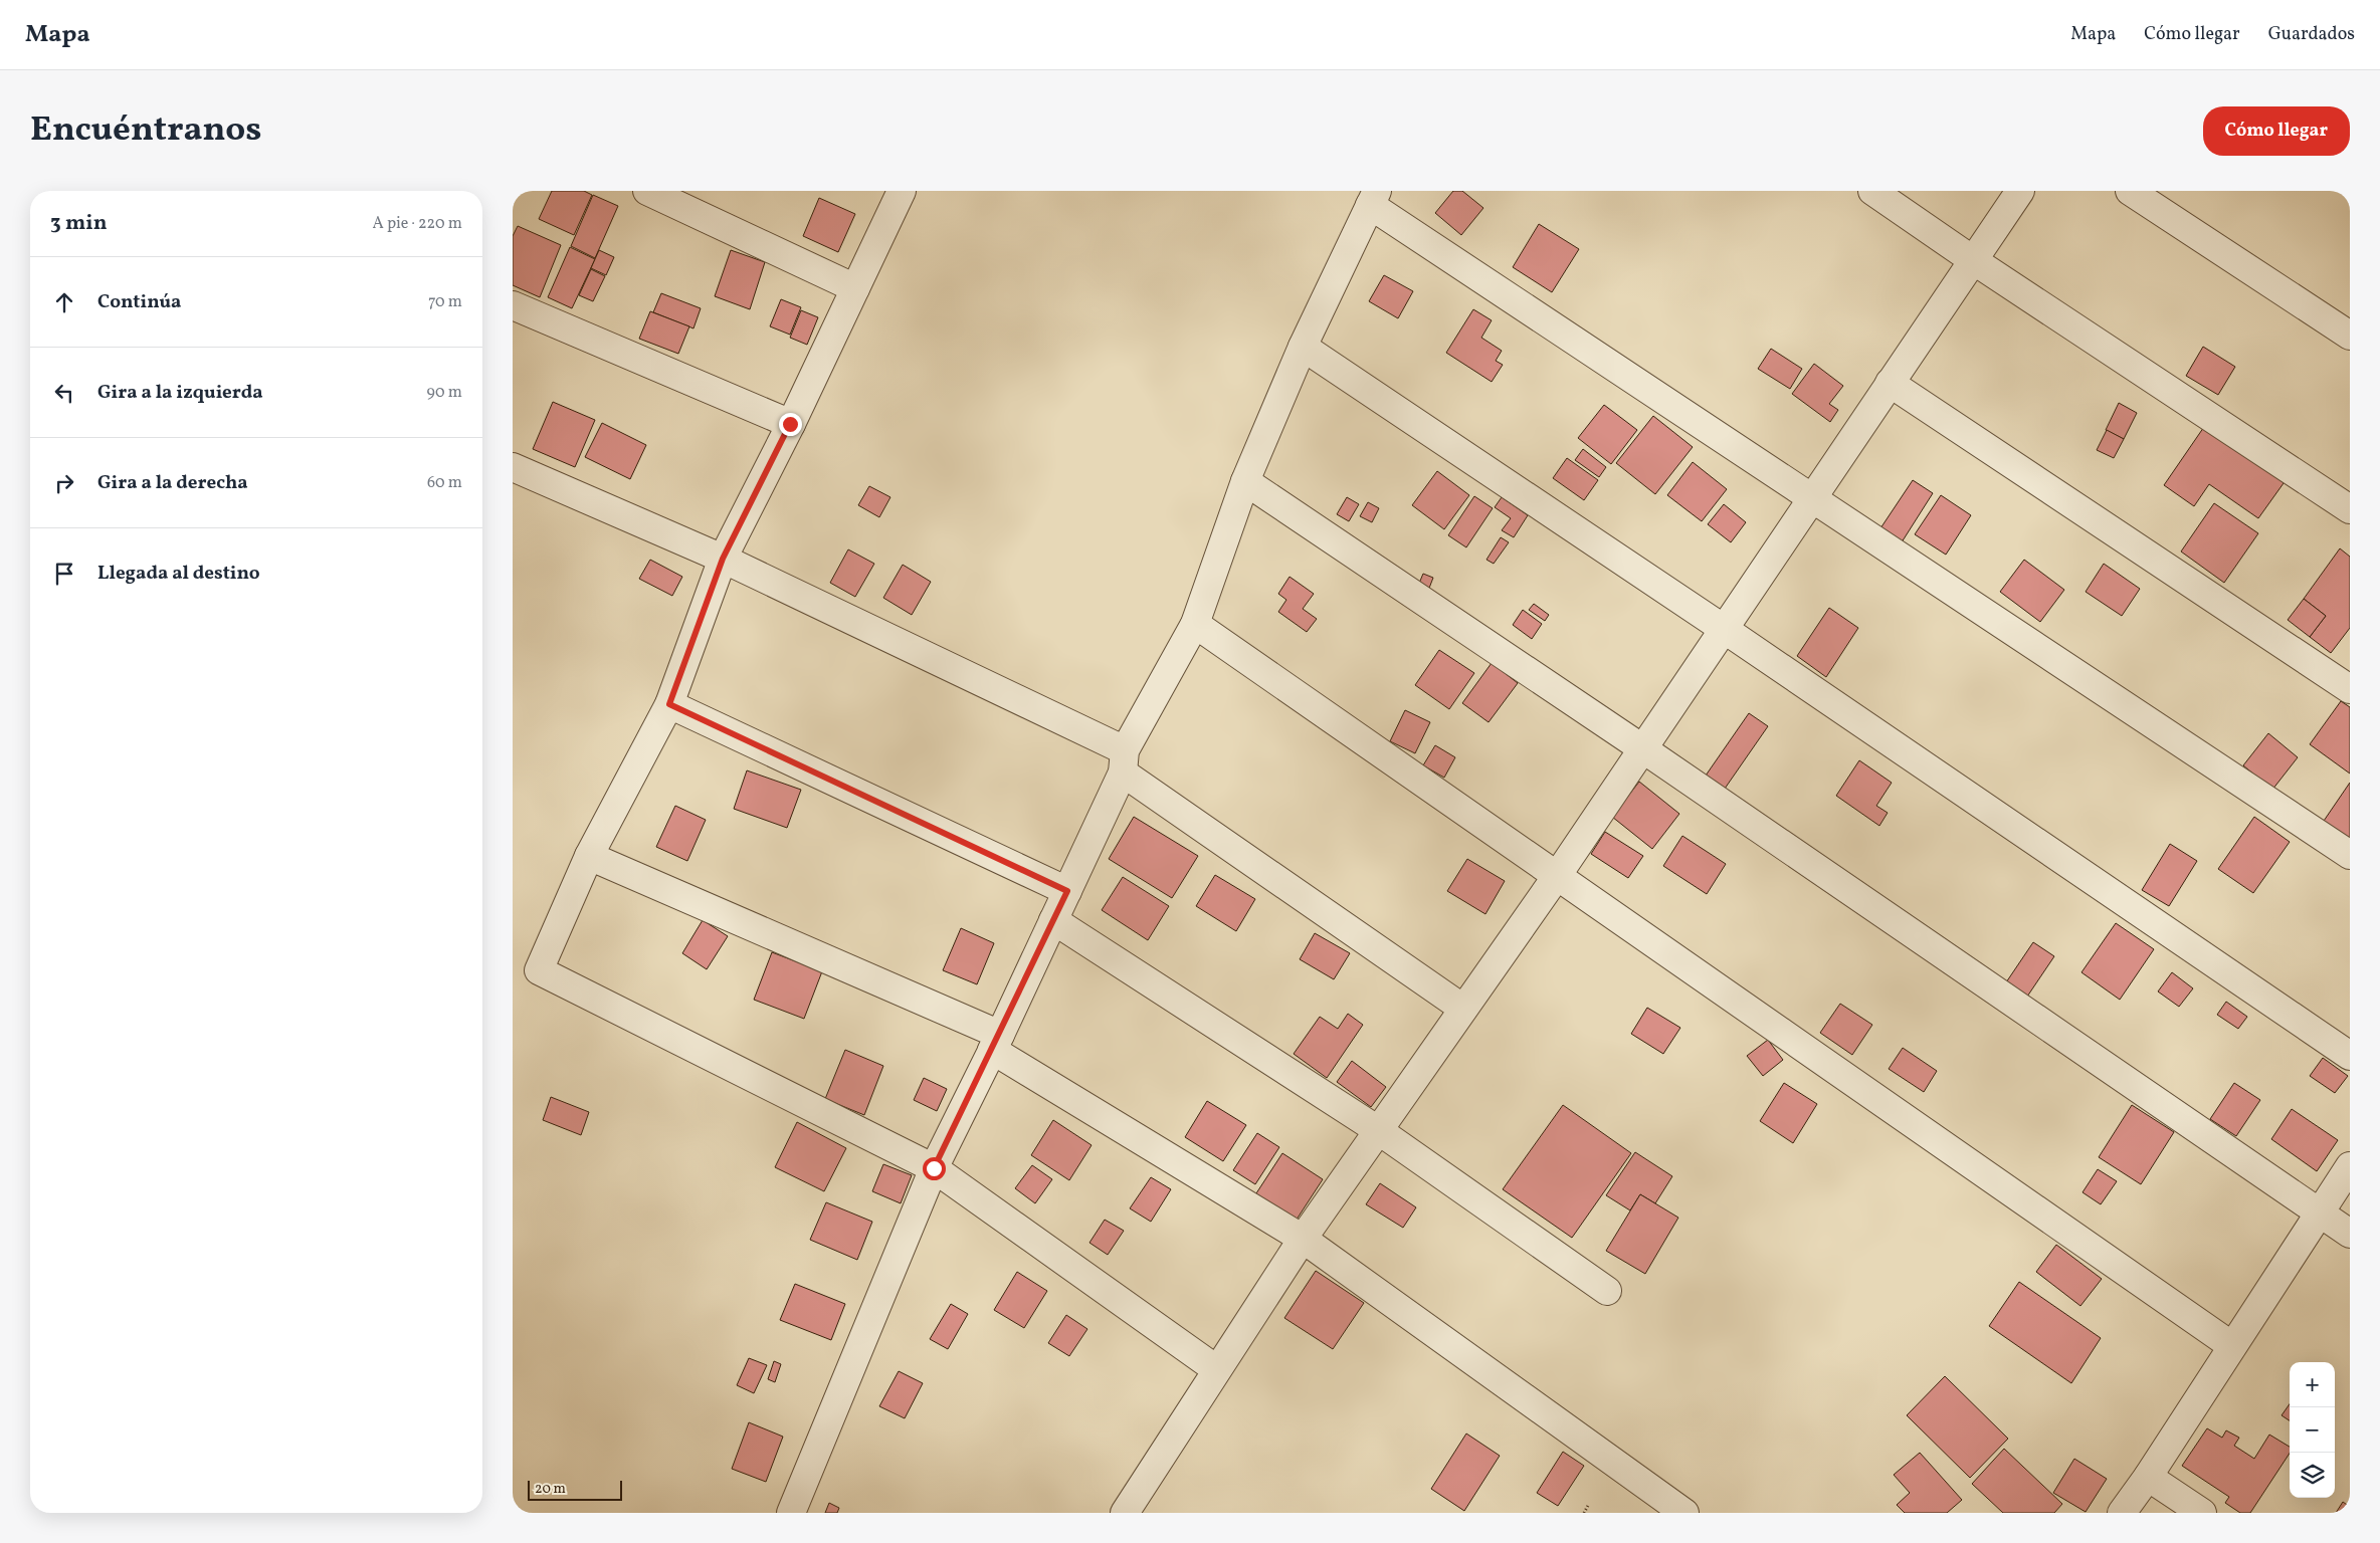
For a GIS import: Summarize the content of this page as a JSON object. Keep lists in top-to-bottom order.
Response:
{
  "scale_bar": "20 m",
  "page": {
    "header": "Mapa",
    "nav": ["Mapa", "Cómo llegar", "Guardados"],
    "title": "Encuéntranos",
    "buttons": "Cómo llegar",
    "heading": ["3 min", "A pie · 220 m"],
    "list": [
      ["Continúa", "70 m"],
      ["Gira a la izquierda", "90 m"],
      ["Gira a la derecha", "60 m"],
      "Llegada al destino"
    ],
    "map_buttons": ["+", "−"],
    "scale": "20 m"
  }
}
